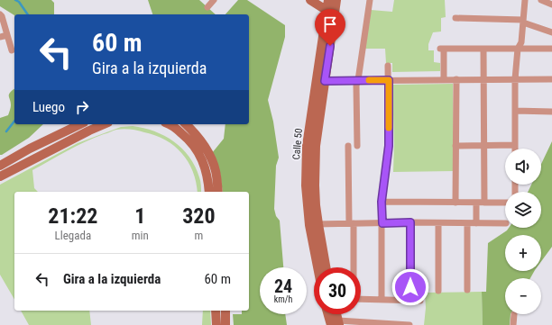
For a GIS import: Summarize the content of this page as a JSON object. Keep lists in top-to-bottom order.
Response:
{
  "streets": {
    "main road": ["Calle 50"]
  },
  "page": {
    "turn": ["60 m", "Gira a la izquierda"],
    "then": "Luego",
    "map_buttons": ["+", "−"],
    "eta": [
      "21:22",
      "Llegada",
      "1",
      "min",
      "320",
      "m"
    ],
    "list": [
      {
        "name": "Gira a la izquierda",
        "value": "60 m"
      }
    ],
    "speed": "24 km/h",
    "limit": "30"
  }
}
